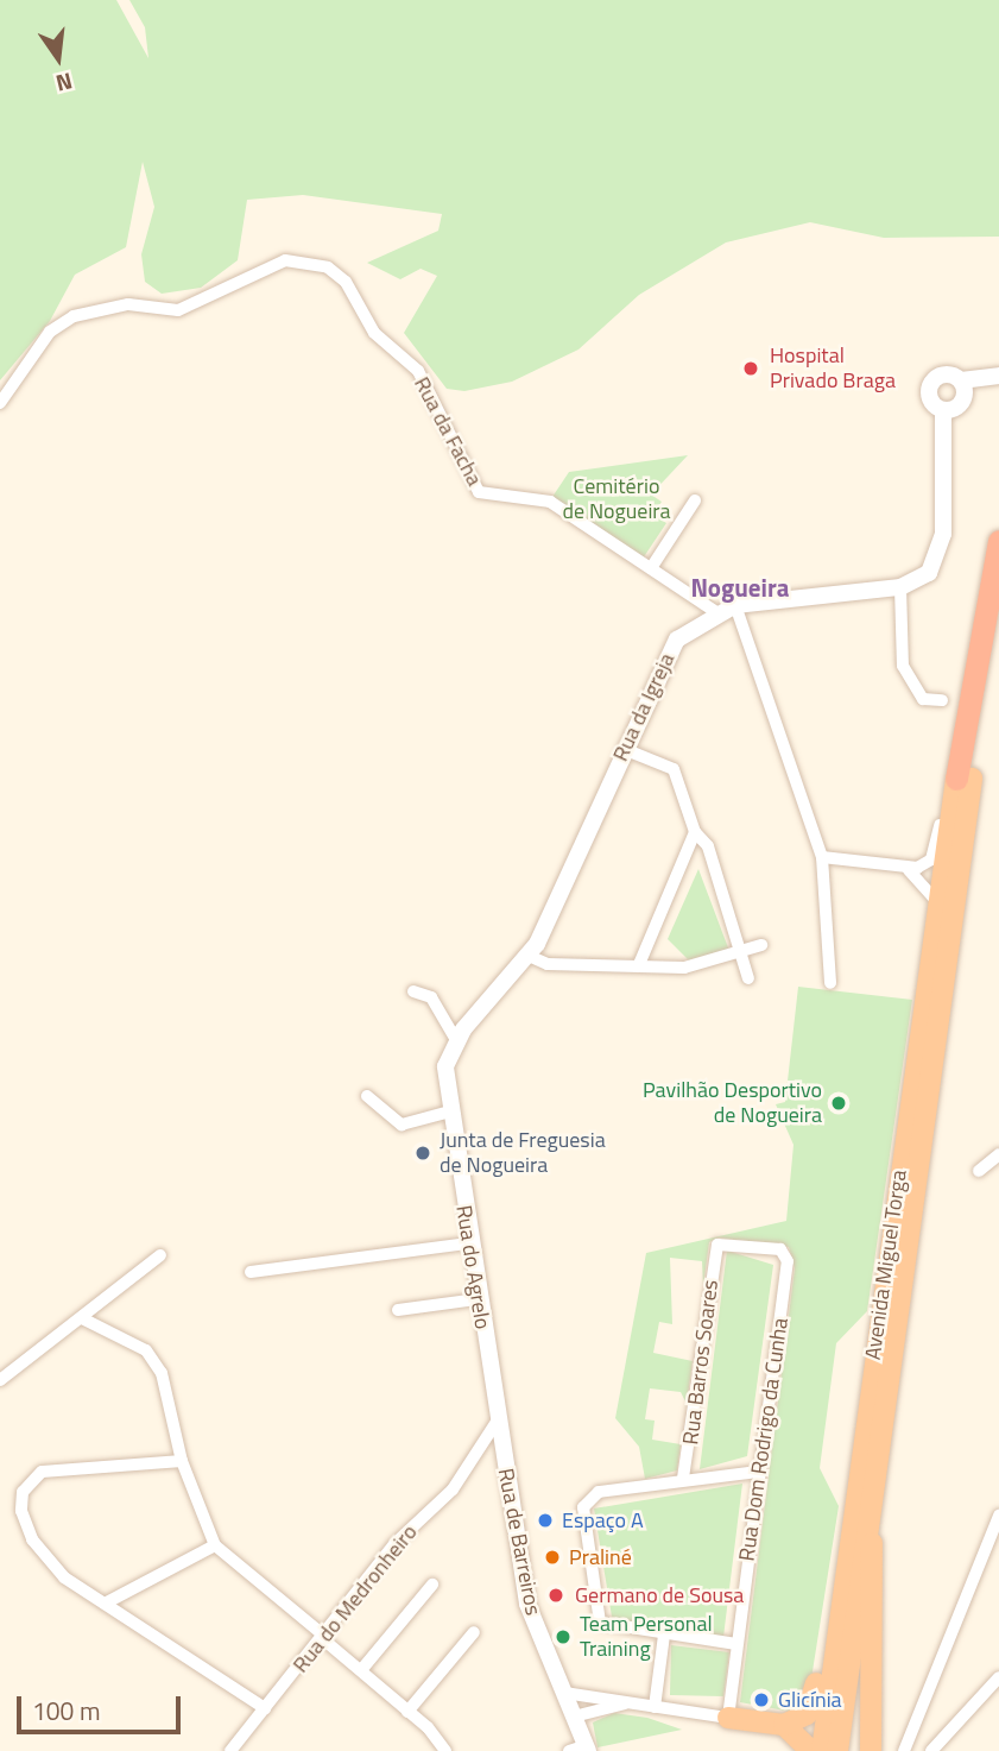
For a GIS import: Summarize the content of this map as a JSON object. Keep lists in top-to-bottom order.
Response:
{
  "streets": {
    "highway": ["Avenida Miguel Torga"],
    "street": [
      "Rua da Facha",
      "Rua da Igreja",
      "Rua do Agrelo",
      "Rua Barros Soares",
      "Rua Dom Rodrigo da Cunha",
      "Rua de Barreiros",
      "Rua do Medronheiro"
    ]
  },
  "crossings": [
    ["Rua da Facha", "Rua da Igreja"],
    ["Rua da Igreja", "Rua do Agrelo"],
    ["Rua do Agrelo", "Rua de Barreiros"],
    ["Rua do Agrelo", "Rua do Medronheiro"],
    ["Rua Barros Soares", "Rua Dom Rodrigo da Cunha"],
    ["Rua de Barreiros", "Rua do Medronheiro"]
  ],
  "districts": ["Nogueira"],
  "parks": ["Cemitério de Nogueira"],
  "places": [
    "Hospital Privado Braga",
    "Pavilhão Desportivo de Nogueira",
    "Junta de Freguesia de Nogueira",
    "Espaço A",
    "Praliné",
    "Germano de Sousa",
    "Team Personal Training",
    "Glicínia"
  ],
  "scale_bar": "100 m",
  "north": "bottom"
}
